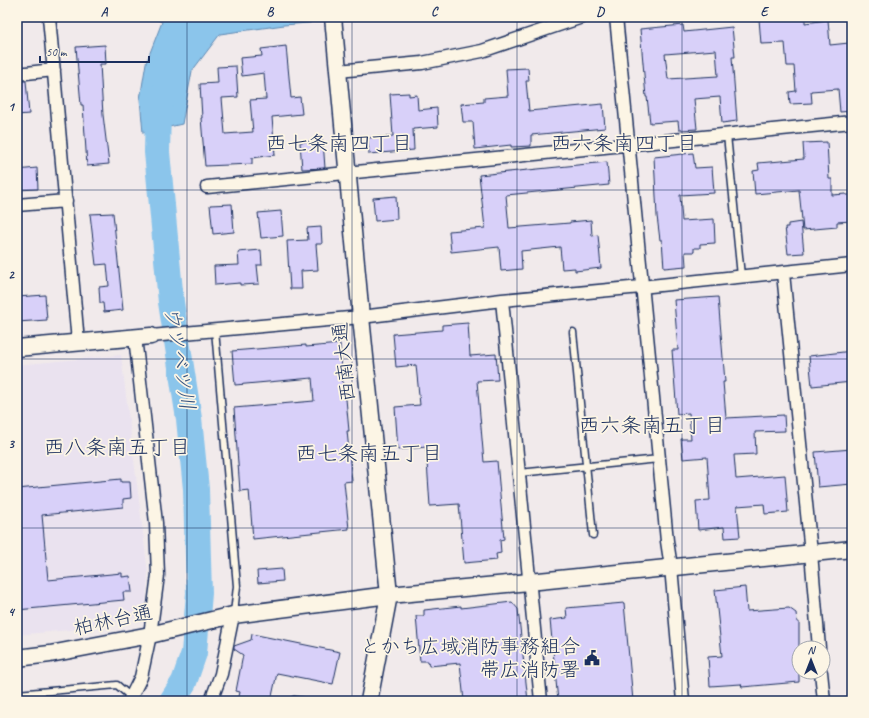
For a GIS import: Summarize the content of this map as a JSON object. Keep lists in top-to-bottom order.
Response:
{
  "streets": {
    "street": ["西南大通", "柏林台通"]
  },
  "crossings": [
    ["西南大通", "柏林台通"]
  ],
  "districts": [
    "西七条南四丁目",
    "西六条南四丁目",
    "西六条南五丁目",
    "西八条南五丁目",
    "西七条南五丁目"
  ],
  "water": ["ウツベツ川"],
  "places": {
    "public building": ["とかち広域消防事務組合 帯広消防署"]
  },
  "scale_bar": "50 m",
  "north": "top",
  "grid": {
    "columns": [
      "A",
      "B",
      "C",
      "D",
      "E"
    ],
    "rows": [
      "1",
      "2",
      "3",
      "4"
    ]
  }
}
